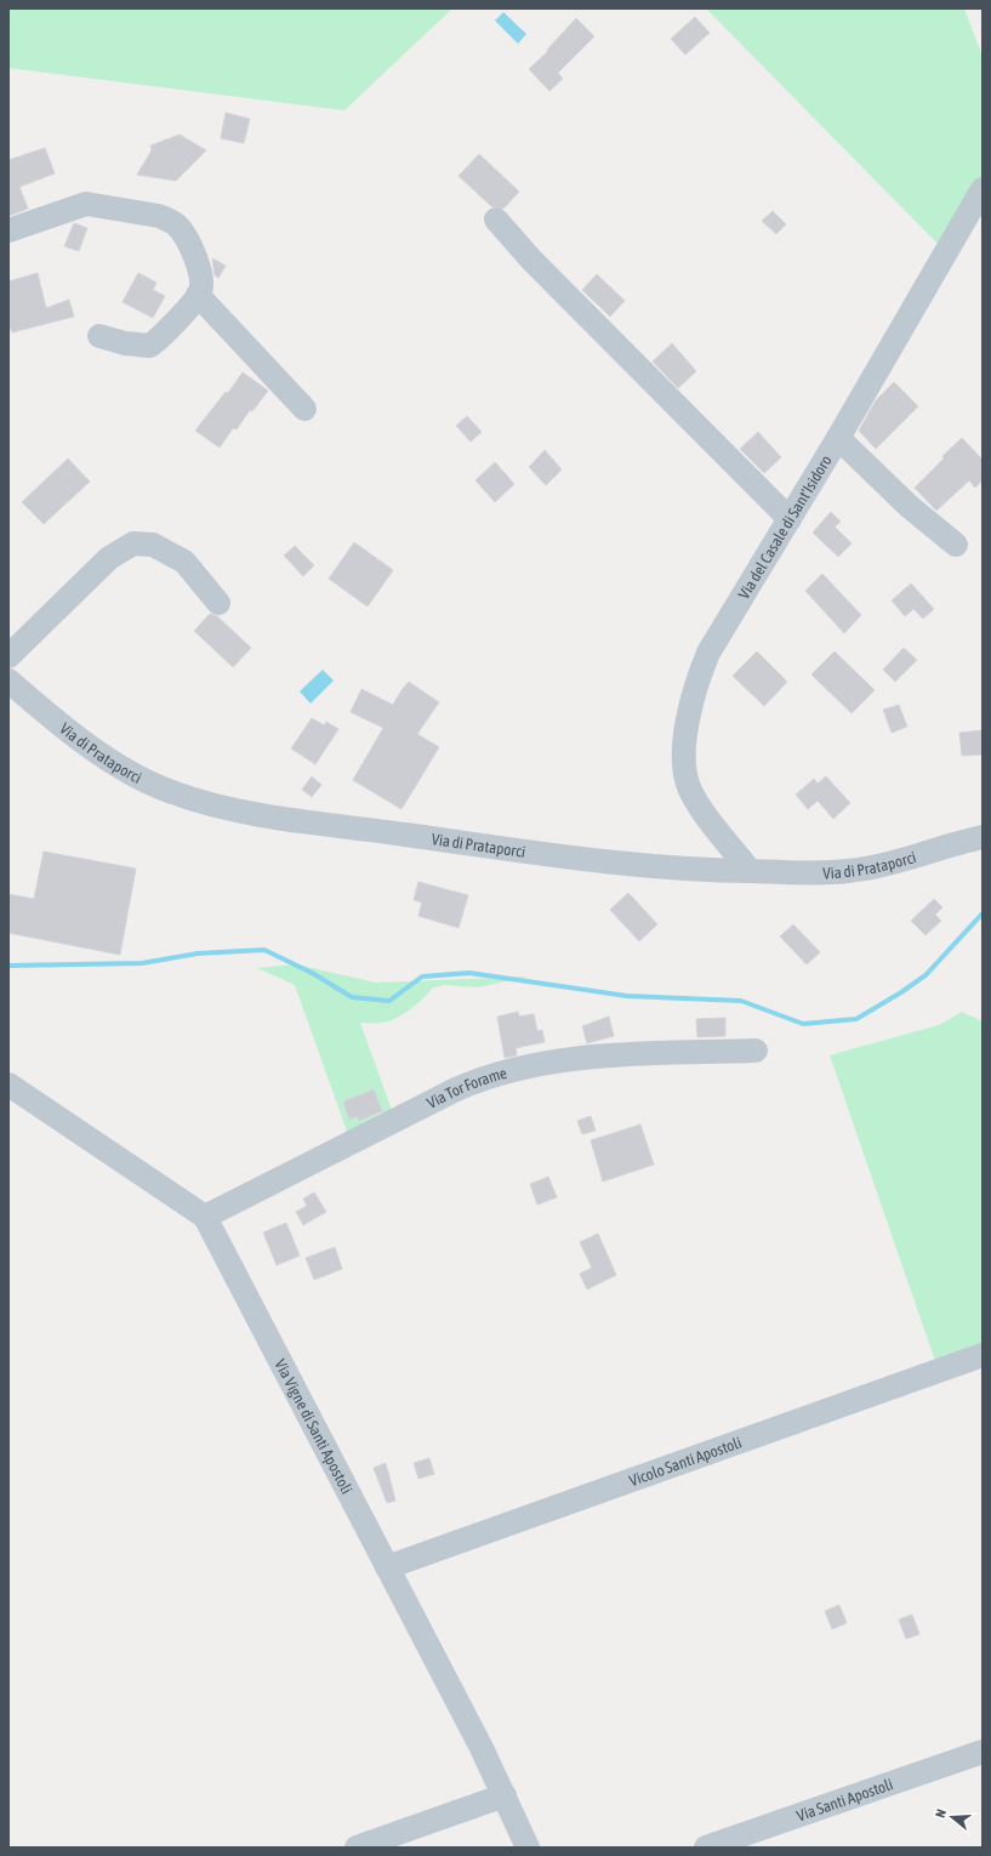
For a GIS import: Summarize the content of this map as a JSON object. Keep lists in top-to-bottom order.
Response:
{
  "streets": {
    "street": [
      "Via del Casale di Sant'Isidoro",
      "Via di Prataporci",
      "Via Tor Forame",
      "Via Vigne di Santi Apostoli",
      "Vicolo Santi Apostoli",
      "Via Santi Apostoli"
    ]
  },
  "crossings": [
    ["Via del Casale di Sant'Isidoro", "Via di Prataporci"],
    ["Via Tor Forame", "Via Vigne di Santi Apostoli"],
    ["Via Vigne di Santi Apostoli", "Vicolo Santi Apostoli"]
  ],
  "north": "left"
}
